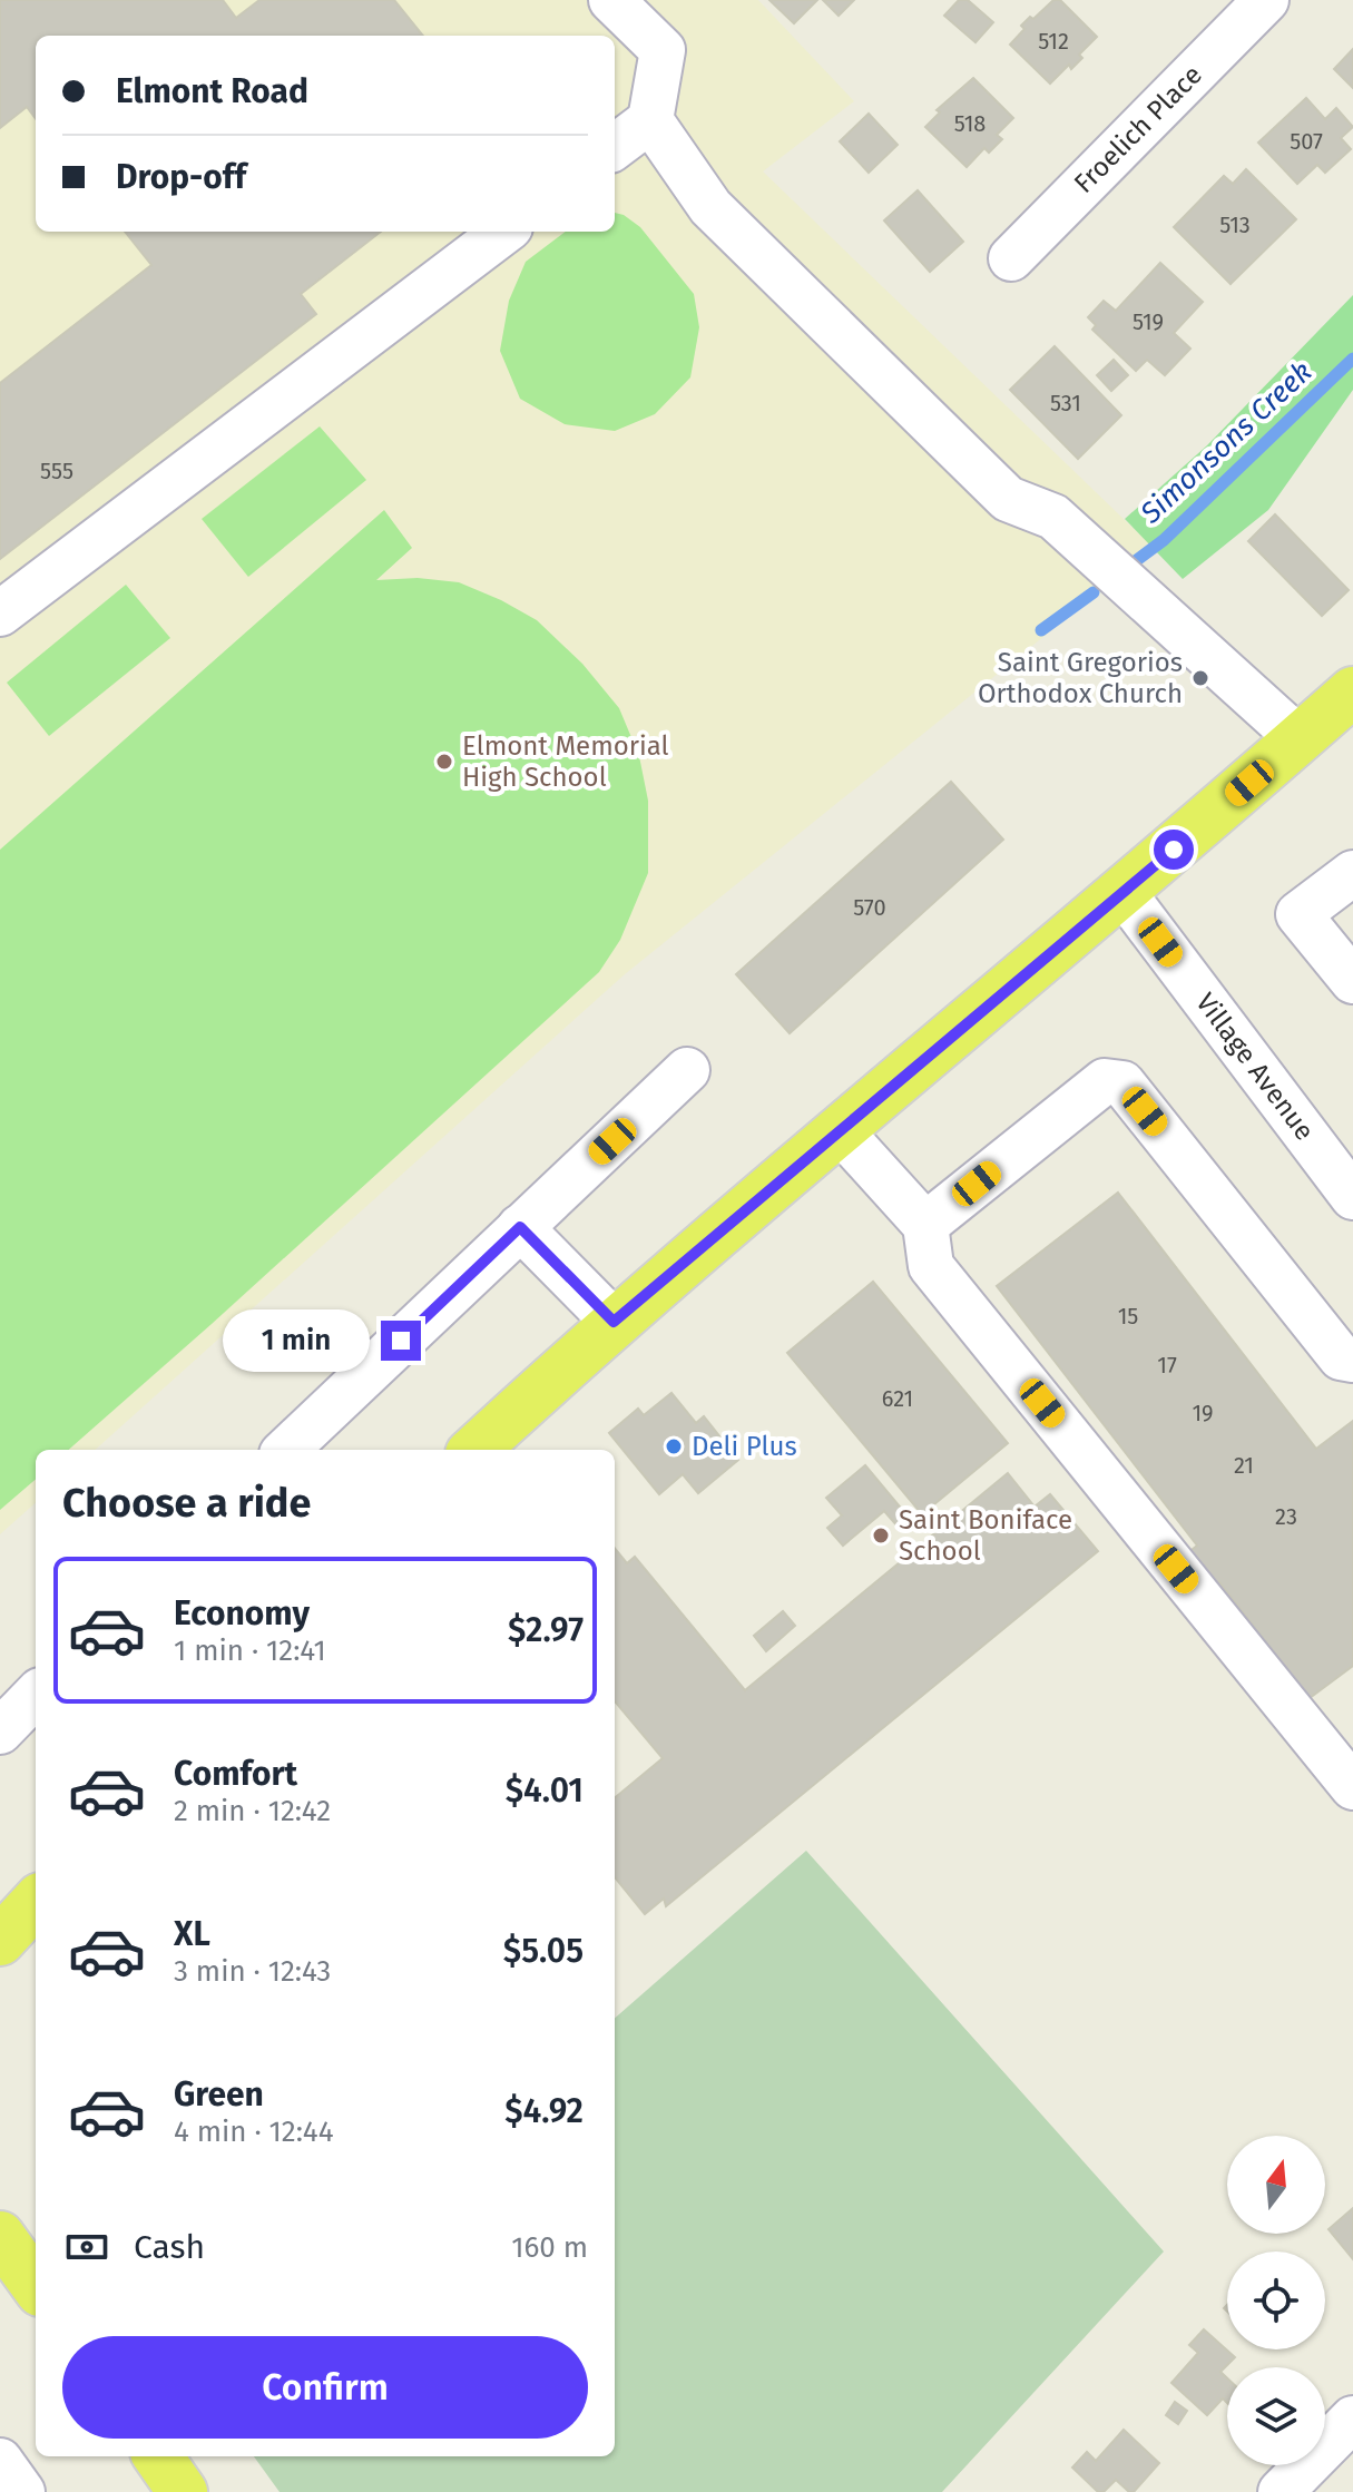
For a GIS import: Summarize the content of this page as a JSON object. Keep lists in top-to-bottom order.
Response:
{
  "streets": {
    "street": ["Froelich Place", "Village Avenue"]
  },
  "water": ["Simonsons Creek"],
  "places": [
    "Saint Gregorios Orthodox Church",
    "Elmont Memorial High School",
    "Deli Plus",
    "Saint Boniface School"
  ],
  "house_numbers": [
    "512",
    "518",
    "507",
    "513",
    "519",
    "531",
    "555",
    "570",
    "15",
    "17",
    "621",
    "19",
    "21",
    "23"
  ],
  "north": "top",
  "page": {
    "banner": ["Elmont Road", "Drop-off"],
    "bubble": "1 min",
    "heading": "Choose a ride",
    "list": [
      {
        "name": "Economy",
        "note": "1 min · 12:41",
        "value": "$2.97"
      },
      {
        "name": "Comfort",
        "note": "2 min · 12:42",
        "value": "$4.01"
      },
      {
        "name": "XL",
        "note": "3 min · 12:43",
        "value": "$5.05"
      },
      {
        "name": "Green",
        "note": "4 min · 12:44",
        "value": "$4.92"
      }
    ],
    "pay": ["Cash", "160 m"],
    "buttons": "Confirm"
  }
}
